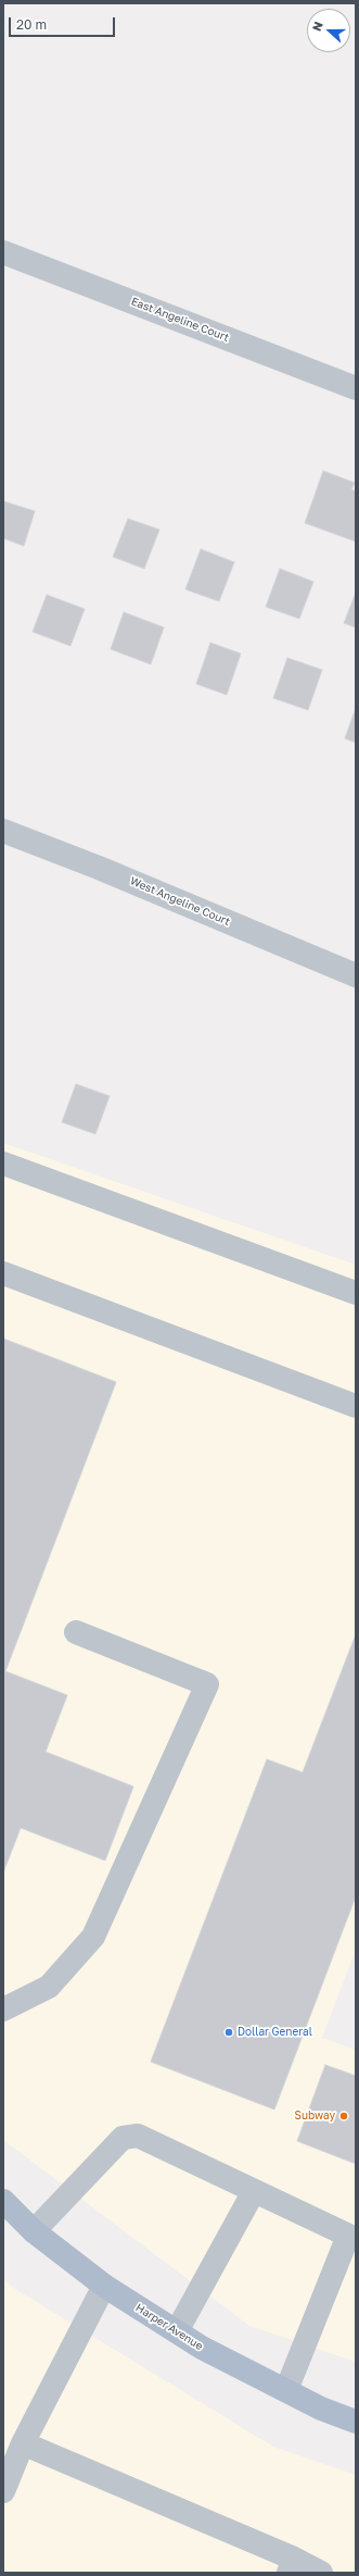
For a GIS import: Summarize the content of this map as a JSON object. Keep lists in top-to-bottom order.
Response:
{
  "streets": {
    "main road": ["Harper Avenue"],
    "street": ["East Angeline Court", "West Angeline Court"]
  },
  "places": ["Dollar General", "Subway"],
  "scale_bar": "20 m",
  "north": "left"
}
